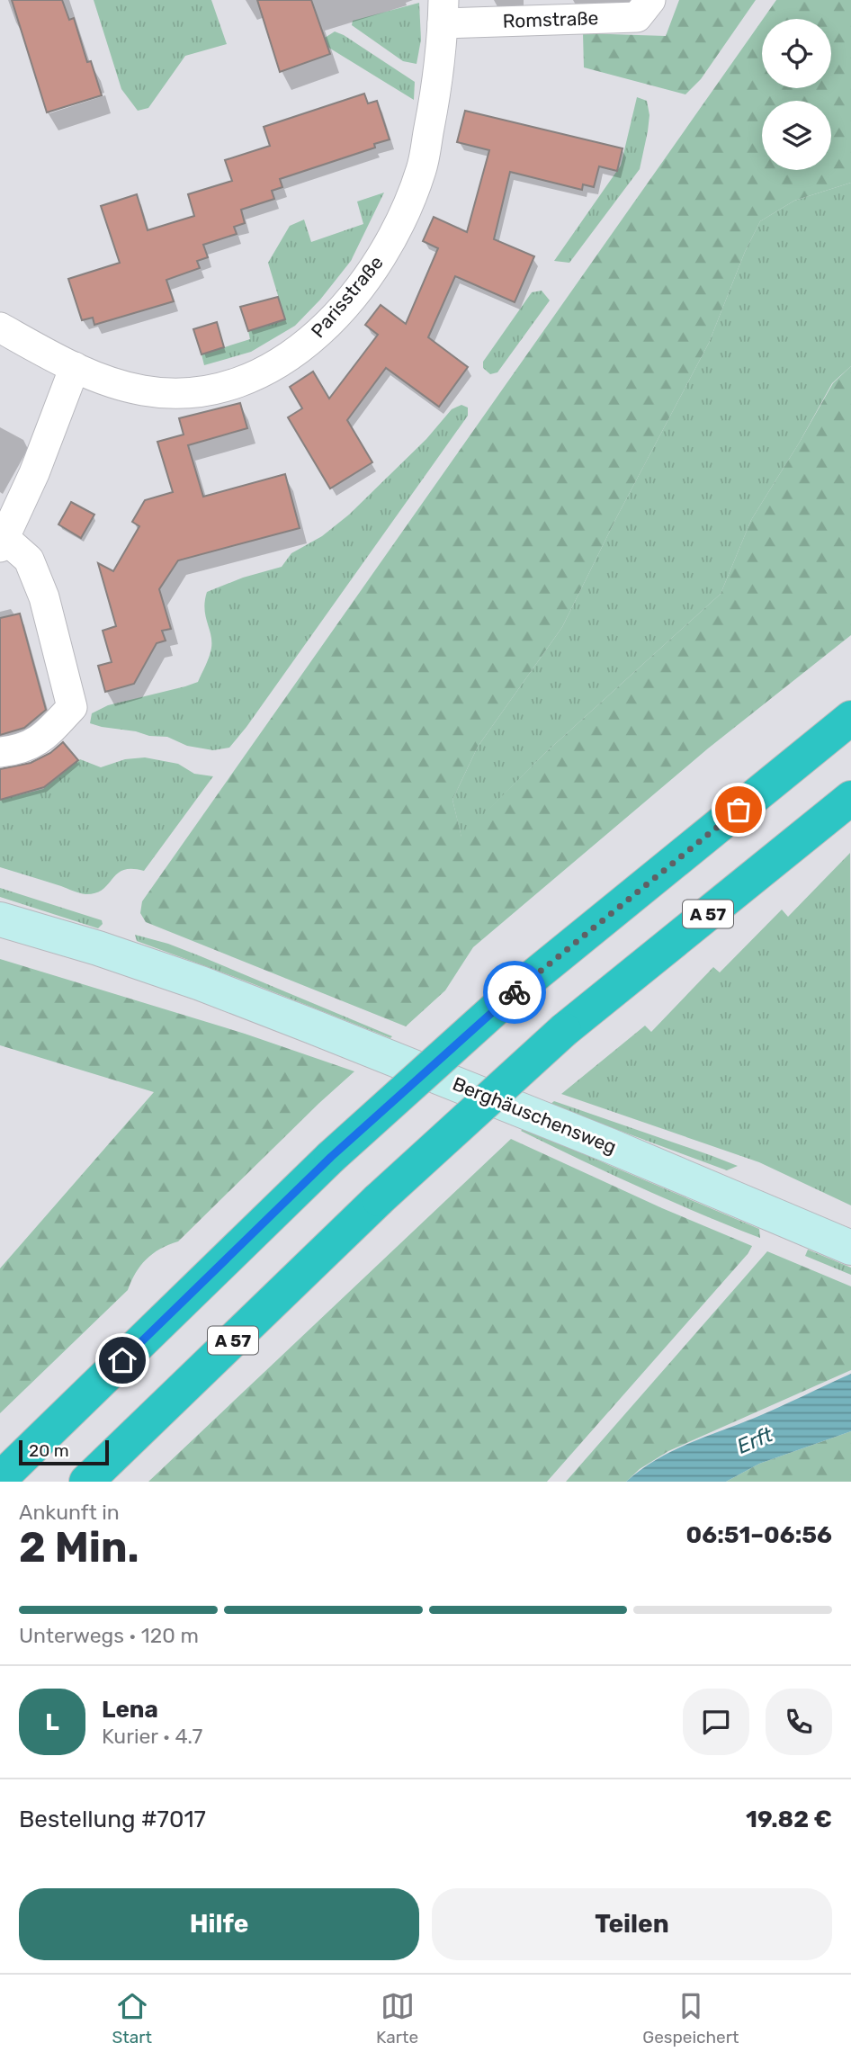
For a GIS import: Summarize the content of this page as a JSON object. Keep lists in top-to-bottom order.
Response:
{
  "streets": {
    "highway": ["A 57"],
    "main road": ["Berghäuschensweg"],
    "street": ["Romstraße", "Parisstraße"]
  },
  "crossings": [
    ["Romstraße", "Parisstraße"]
  ],
  "water": ["Erft"],
  "scale_bar": "20 m",
  "page": {
    "scale": "20 m",
    "heading": ["2 Min.", "Ankunft in", "06:51–06:56"],
    "panel": [
      "Lena",
      "Kurier · 4.7",
      "Bestellung #7017",
      "19.82 €"
    ],
    "bar": "Unterwegs · 120 m",
    "round": "L",
    "buttons": ["Hilfe", "Teilen"],
    "tabs": ["Start", "Karte", "Gespeichert"]
  }
}
